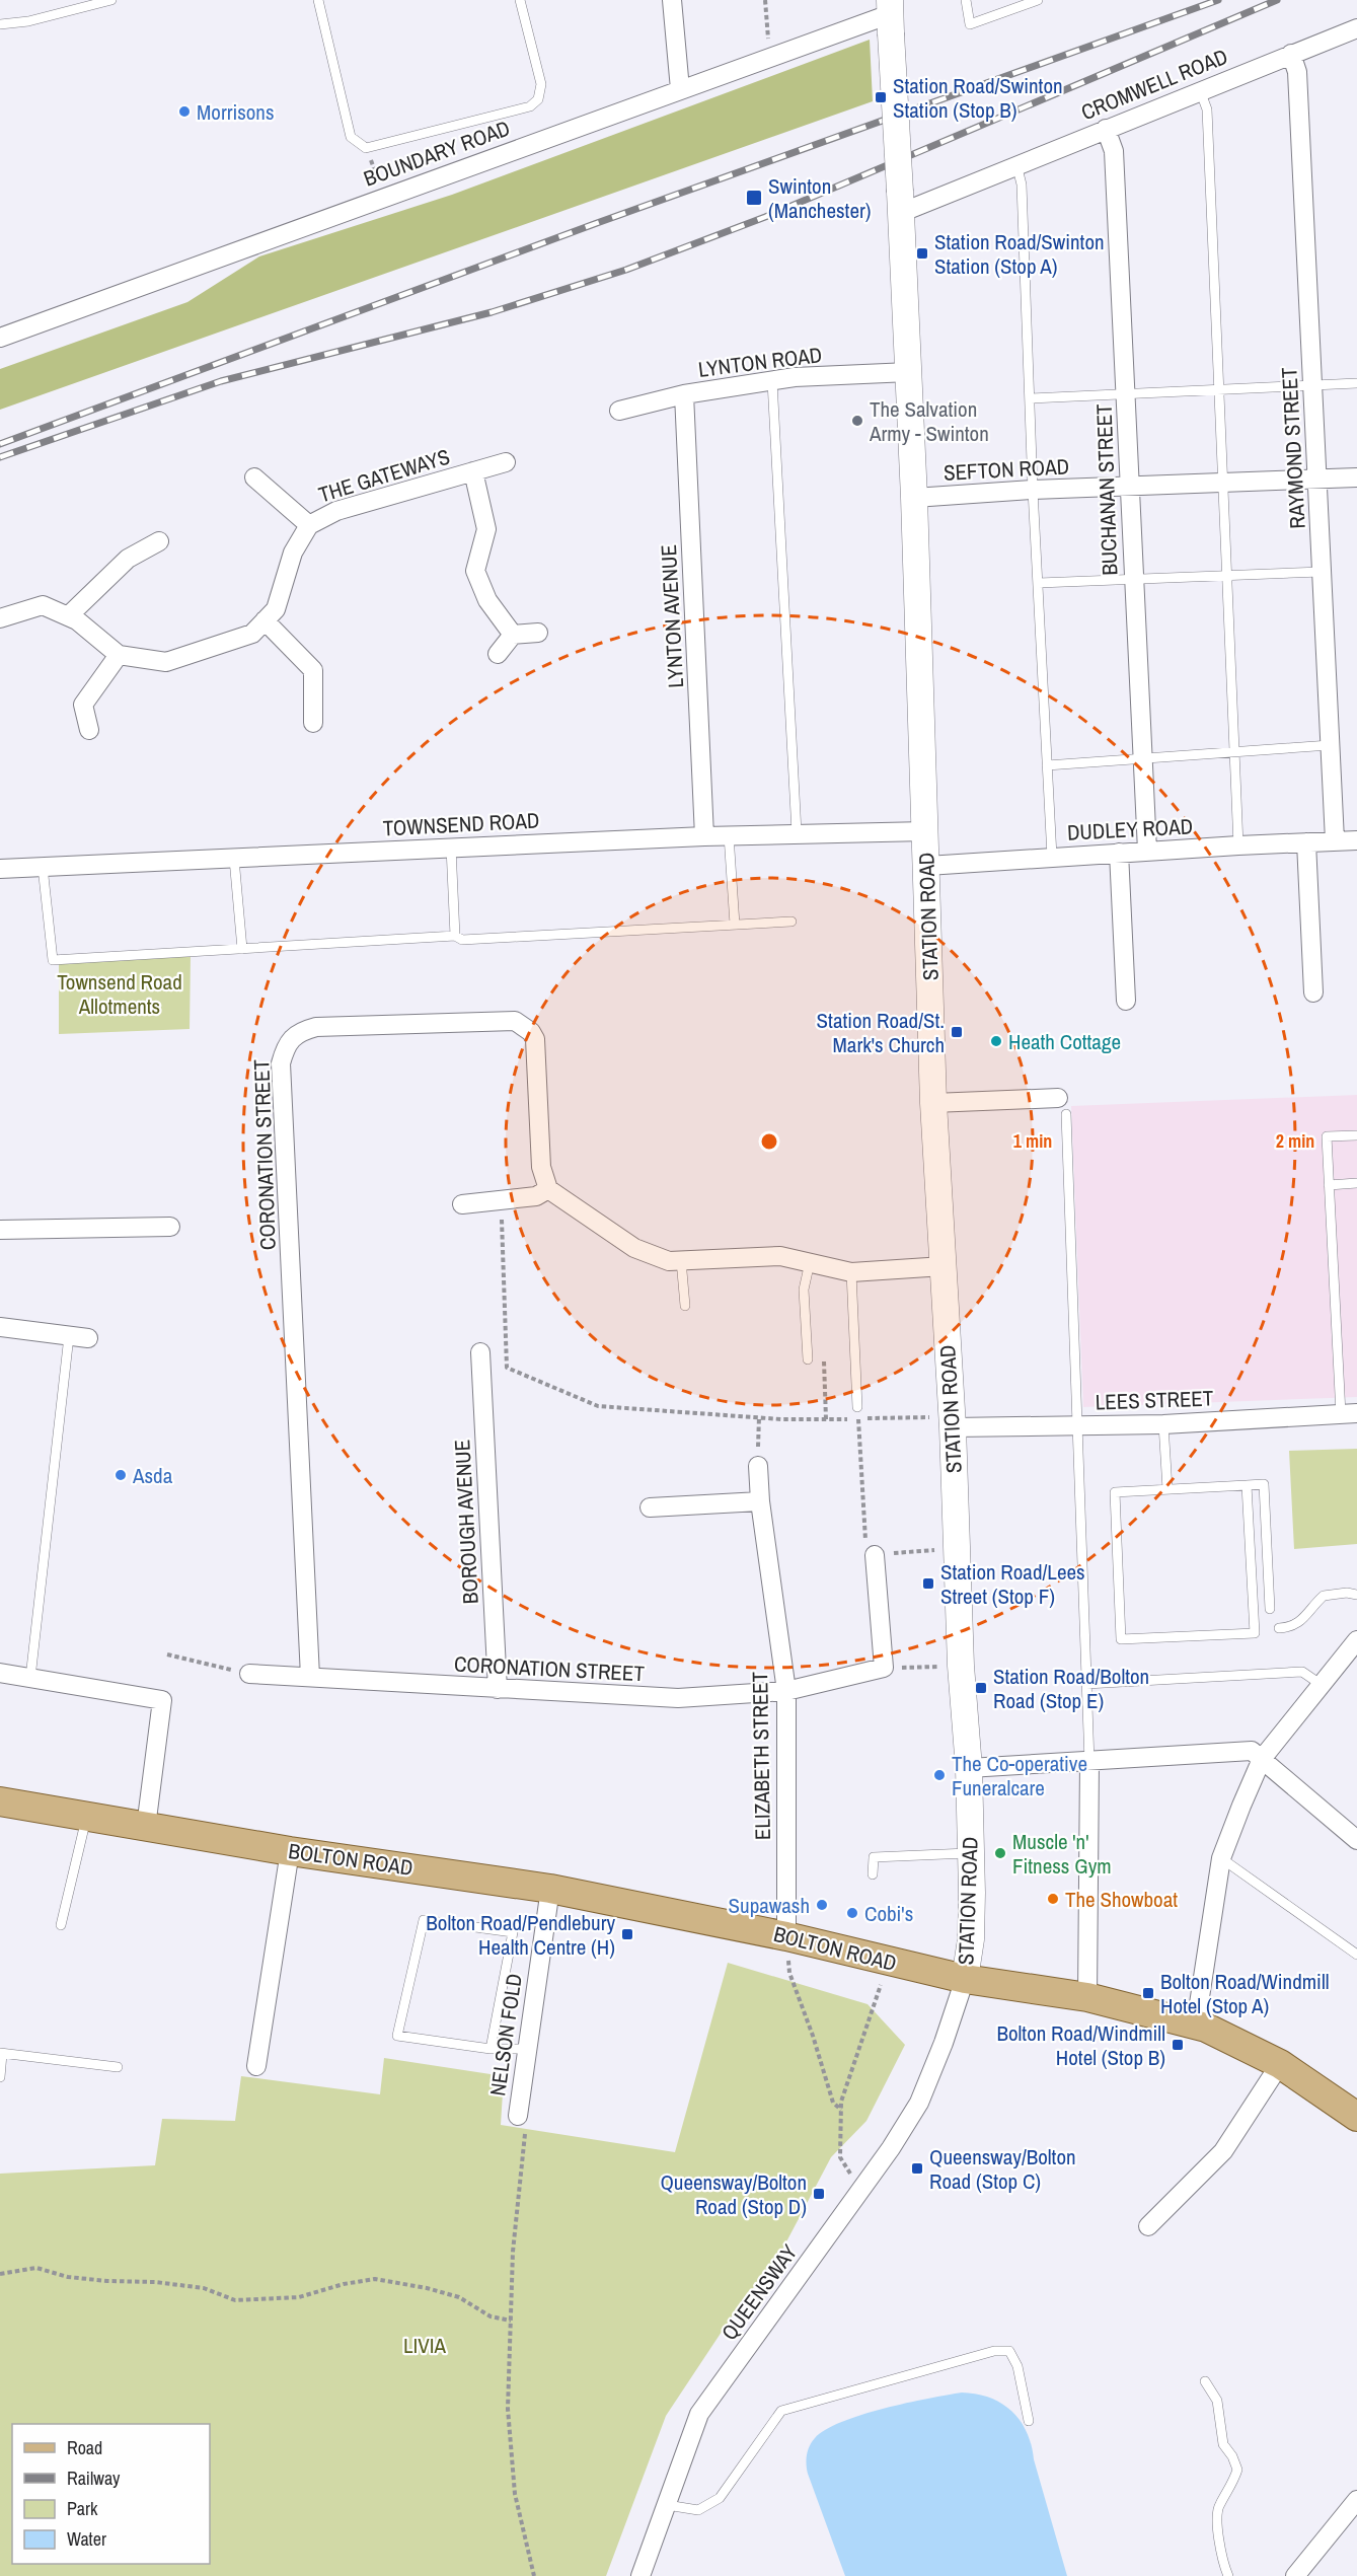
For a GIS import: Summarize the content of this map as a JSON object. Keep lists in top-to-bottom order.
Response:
{
  "streets": {
    "main road": ["STATION ROAD", "BOLTON ROAD"],
    "street": [
      "CROMWELL ROAD",
      "BOUNDARY ROAD",
      "LYNTON ROAD",
      "RAYMOND STREET",
      "SEFTON ROAD",
      "THE GATEWAYS",
      "BUCHANAN STREET",
      "LYNTON AVENUE",
      "TOWNSEND ROAD",
      "DUDLEY ROAD",
      "CORONATION STREET",
      "LEES STREET",
      "BOROUGH AVENUE",
      "ELIZABETH STREET",
      "NELSON FOLD",
      "QUEENSWAY"
    ]
  },
  "crossings": [
    ["CROMWELL ROAD", "RAYMOND STREET"],
    ["CROMWELL ROAD", "BUCHANAN STREET"],
    ["CROMWELL ROAD", "STATION ROAD"],
    ["BOUNDARY ROAD", "STATION ROAD"],
    ["LYNTON ROAD", "LYNTON AVENUE"],
    ["LYNTON ROAD", "STATION ROAD"],
    ["RAYMOND STREET", "SEFTON ROAD"],
    ["RAYMOND STREET", "DUDLEY ROAD"],
    ["SEFTON ROAD", "BUCHANAN STREET"],
    ["SEFTON ROAD", "STATION ROAD"],
    ["BUCHANAN STREET", "DUDLEY ROAD"],
    ["LYNTON AVENUE", "TOWNSEND ROAD"],
    ["TOWNSEND ROAD", "STATION ROAD"],
    ["DUDLEY ROAD", "STATION ROAD"],
    ["STATION ROAD", "LEES STREET"],
    ["STATION ROAD", "BOLTON ROAD"],
    ["STATION ROAD", "QUEENSWAY"],
    ["CORONATION STREET", "BOROUGH AVENUE"],
    ["CORONATION STREET", "ELIZABETH STREET"],
    ["ELIZABETH STREET", "BOLTON ROAD"],
    ["BOLTON ROAD", "NELSON FOLD"],
    ["BOLTON ROAD", "QUEENSWAY"]
  ],
  "parks": ["Townsend Road Allotments", "LIVIA"],
  "places": {
    "transit": [
      "Station Road/Swinton Station (Stop B)",
      "Swinton (Manchester)",
      "Station Road/Swinton Station (Stop A)",
      "Station Road/St. Mark's Church",
      "Station Road/Lees Street (Stop F)",
      "Station Road/Bolton Road (Stop E)",
      "Bolton Road/Pendlebury Health Centre (H)",
      "Bolton Road/Windmill Hotel (Stop A)",
      "Bolton Road/Windmill Hotel (Stop B)",
      "Queensway/Bolton Road (Stop C)",
      "Queensway/Bolton Road (Stop D)"
    ],
    "other": [
      "Morrisons",
      "The Salvation Army - Swinton",
      "Heath Cottage",
      "Asda",
      "The Co-operative Funeralcare",
      "Muscle 'n' Fitness Gym",
      "The Showboat",
      "Supawash",
      "Cobi's"
    ]
  },
  "legend": [
    "Road",
    "Railway",
    "Park",
    "Water"
  ],
  "rings": ["1 min", "2 min"]
}
